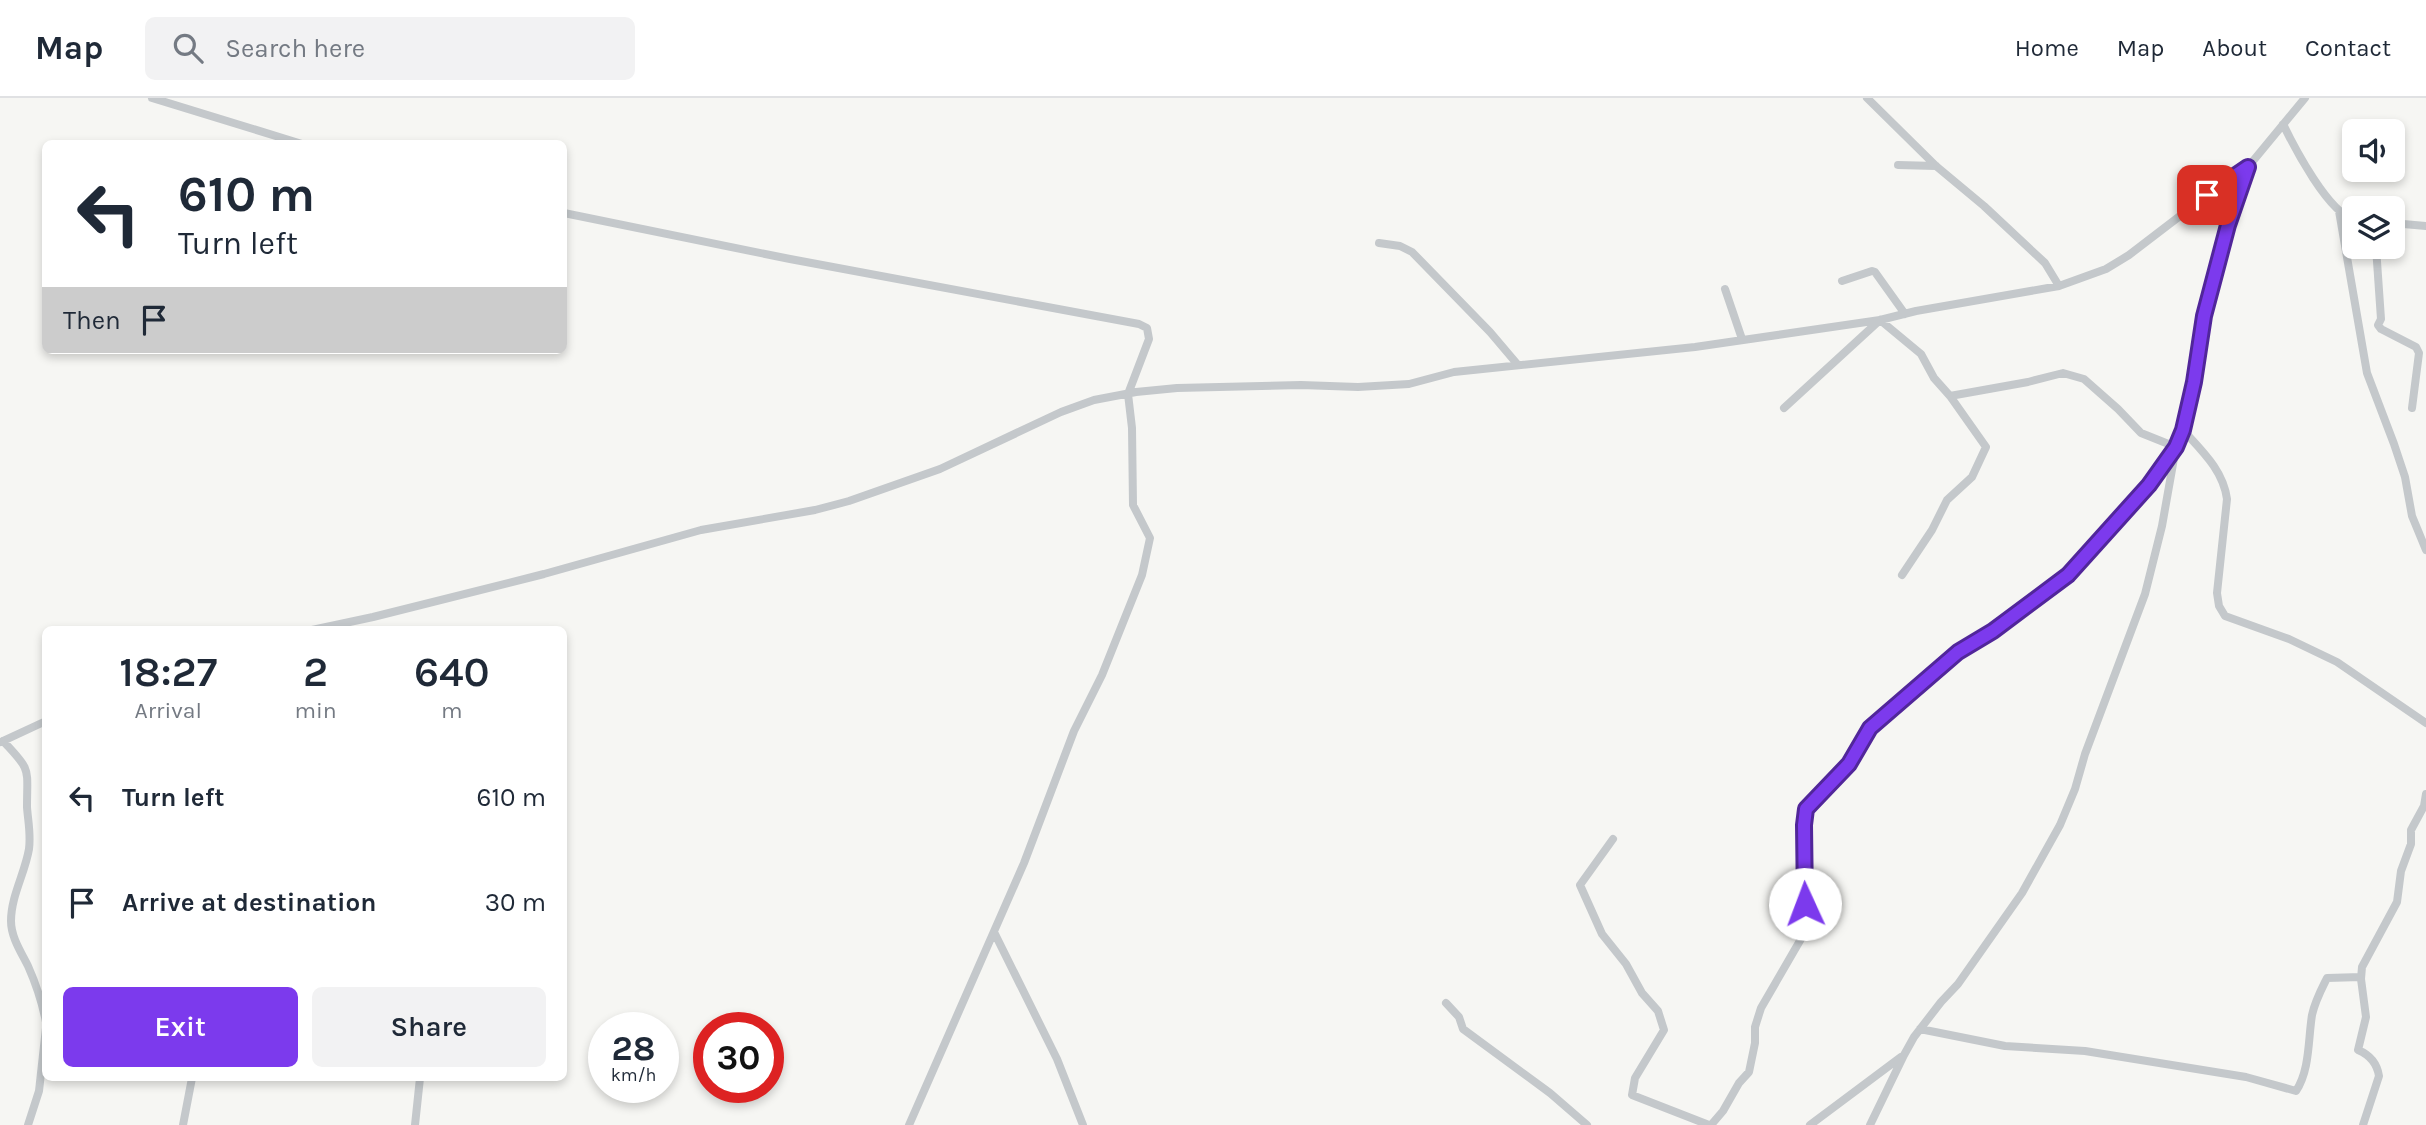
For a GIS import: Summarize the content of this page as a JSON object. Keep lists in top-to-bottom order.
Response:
{
  "page": {
    "header": "Map",
    "search": "Search here",
    "nav": [
      "Home",
      "Map",
      "About",
      "Contact"
    ],
    "turn": ["610 m", "Turn left"],
    "then": "Then",
    "eta": [
      "18:27",
      "Arrival",
      "2",
      "min",
      "640",
      "m"
    ],
    "list": [
      {
        "name": "Turn left",
        "value": "610 m"
      },
      {
        "name": "Arrive at destination",
        "value": "30 m"
      }
    ],
    "buttons": ["Exit", "Share"],
    "speed": "28 km/h",
    "limit": "30"
  }
}
